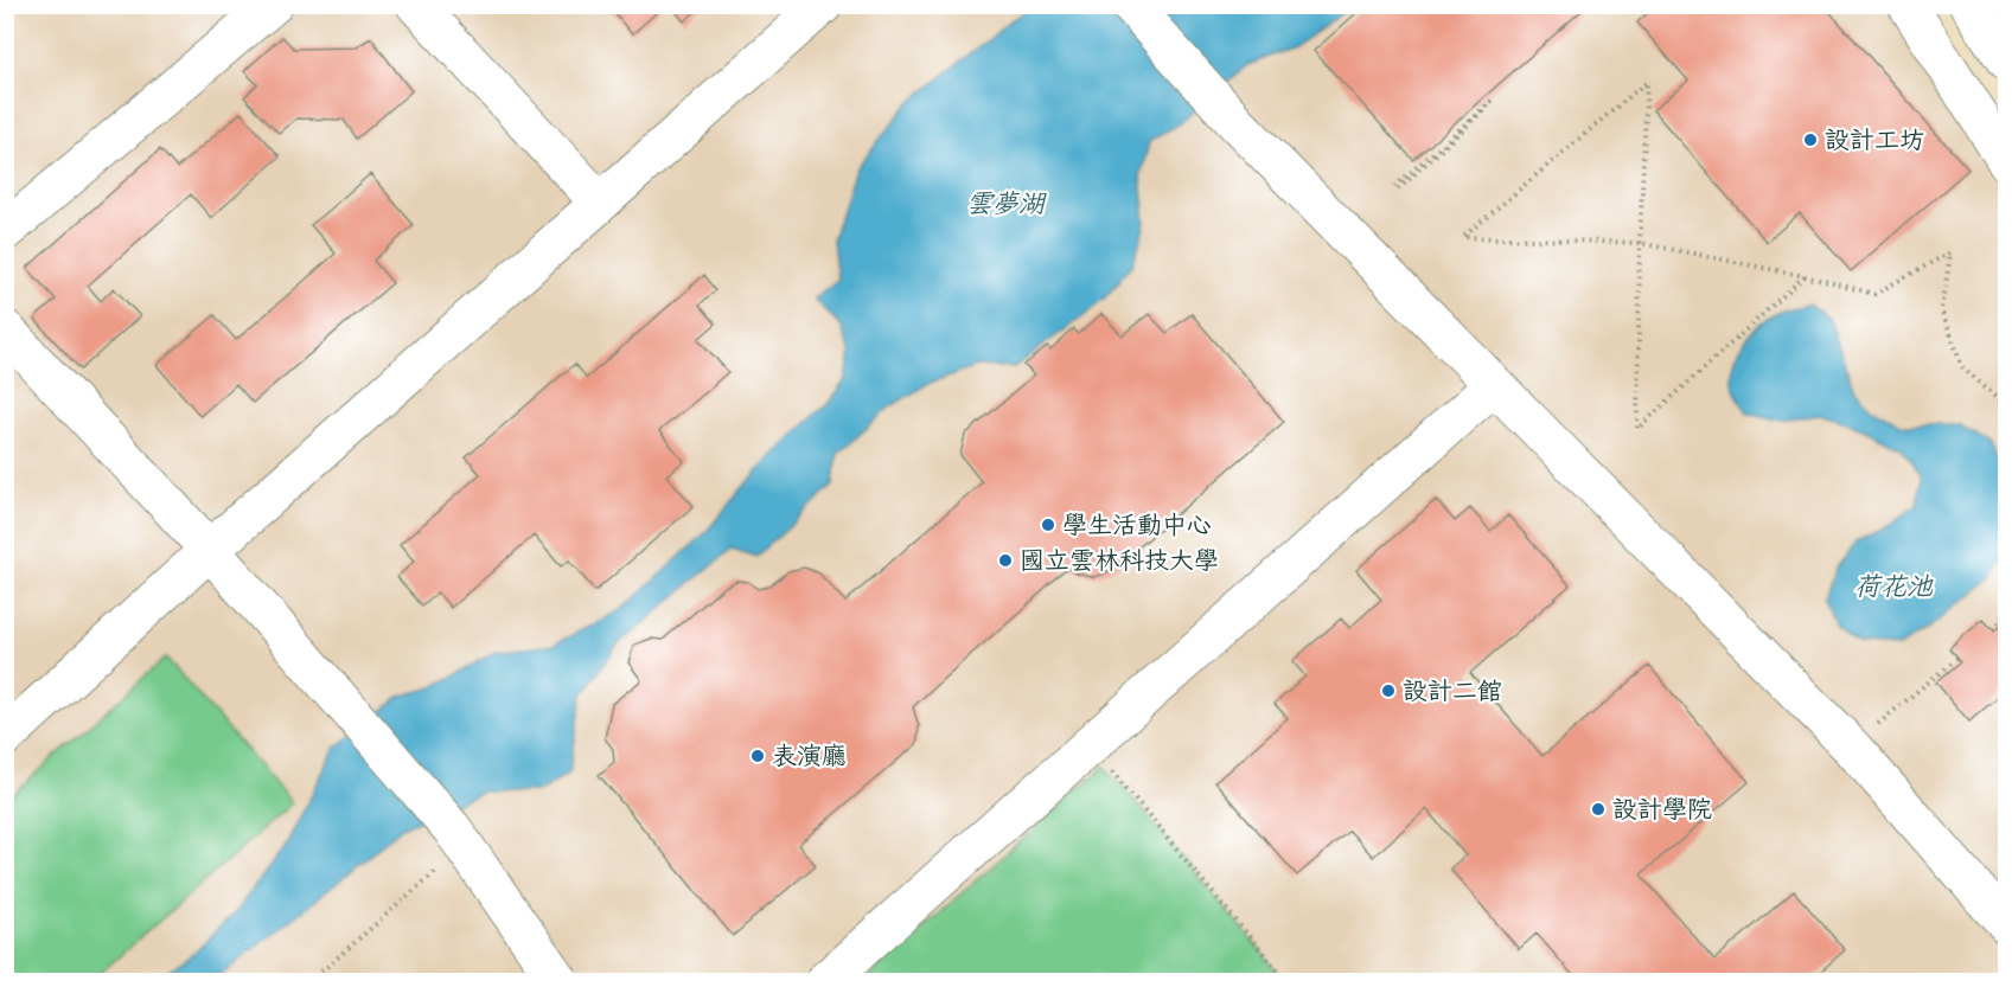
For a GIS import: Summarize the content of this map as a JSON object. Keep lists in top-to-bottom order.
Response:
{
  "water": ["雲夢湖", "荷花池"],
  "places": [
    "設計工坊",
    "學生活動中心",
    "國立雲林科技大學",
    "設計二館",
    "表演廳",
    "設計學院"
  ]
}
